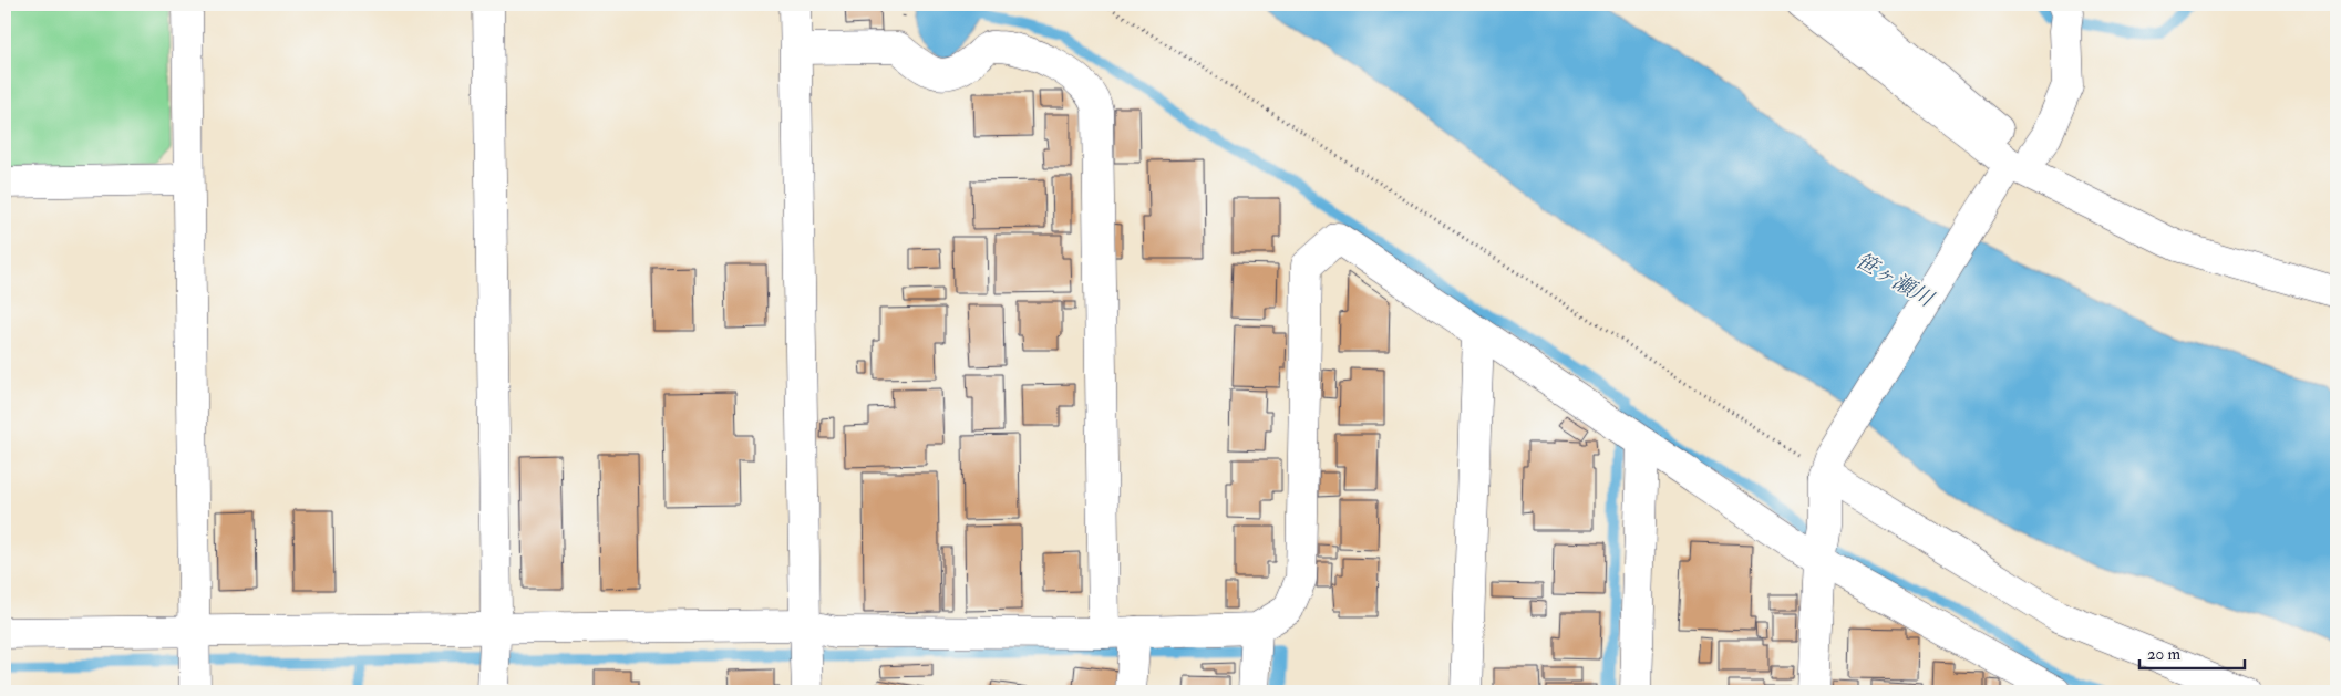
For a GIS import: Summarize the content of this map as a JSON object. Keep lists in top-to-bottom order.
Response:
{
  "water": ["笹ヶ瀬川"],
  "scale_bar": "20 m"
}
